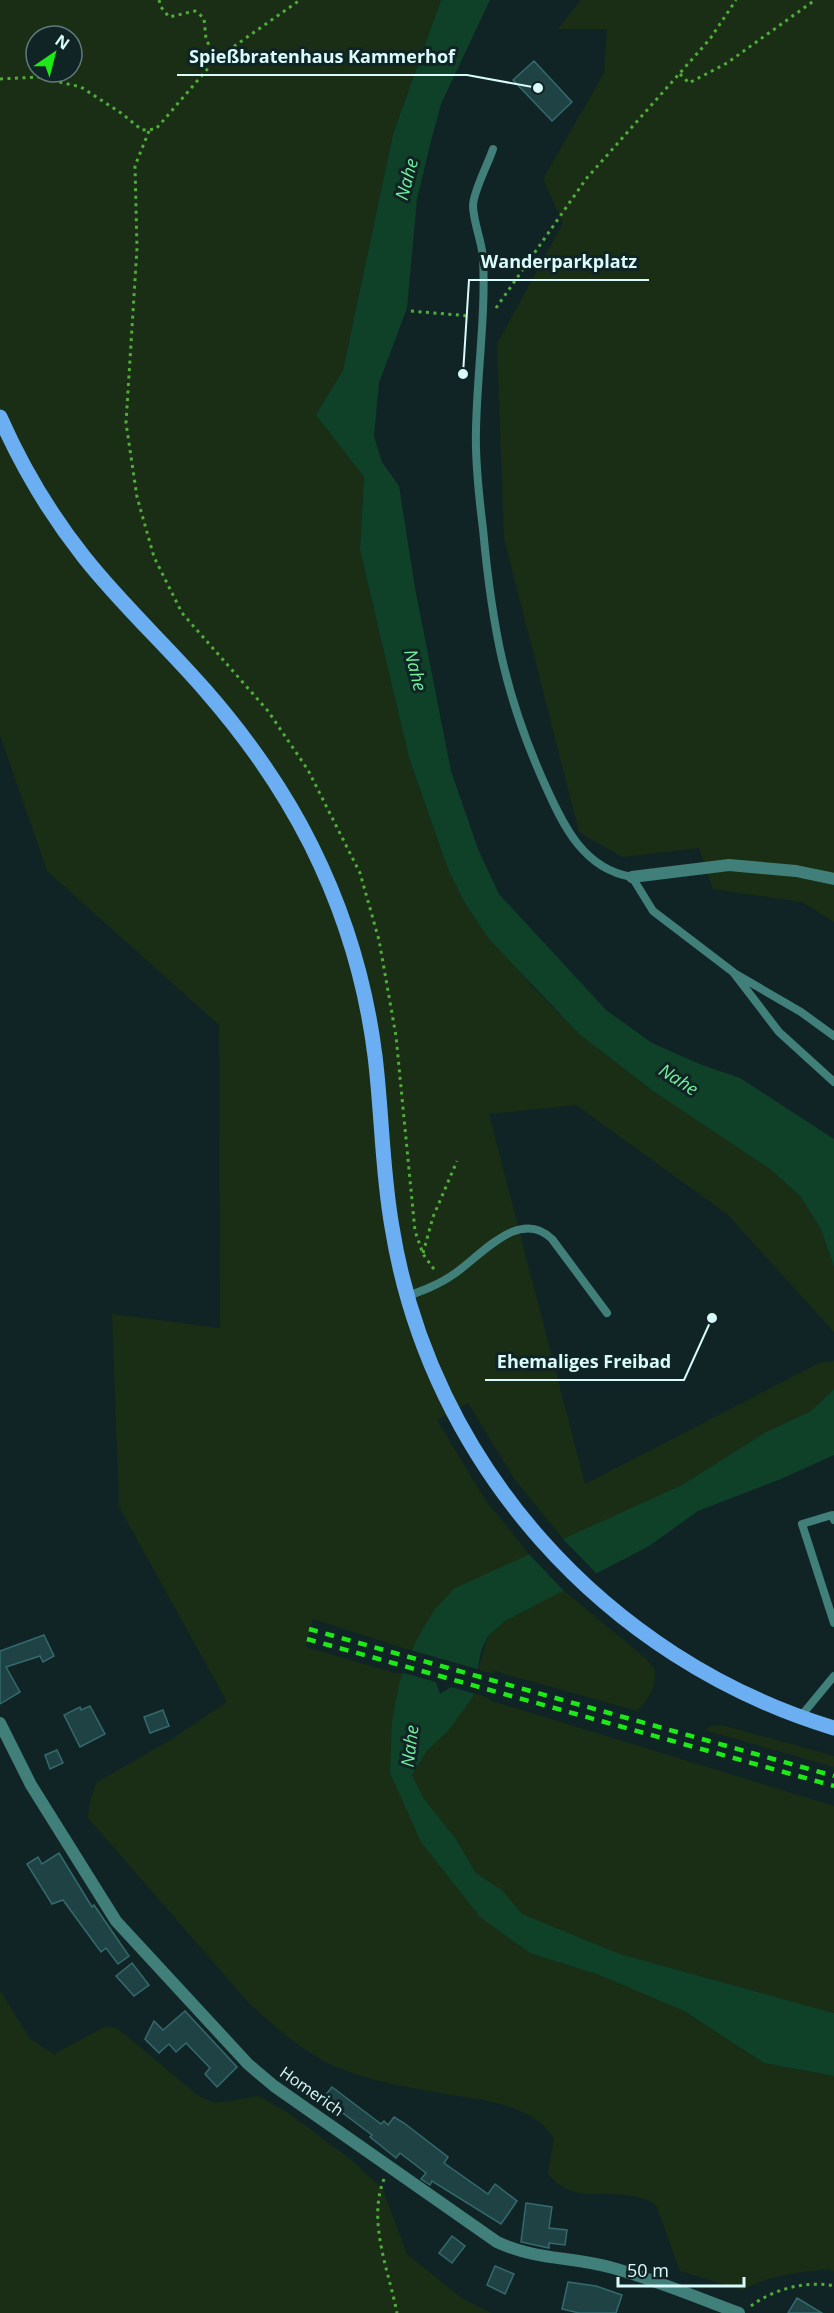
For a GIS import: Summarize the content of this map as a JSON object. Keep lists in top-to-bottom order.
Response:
{
  "streets": {
    "street": ["Homerich"]
  },
  "water": ["Nahe"],
  "places": ["Spießbratenhaus Kammerhof", "Wanderparkplatz", "Ehemaliges Freibad"],
  "scale_bar": "50 m",
  "north": "top right"
}
